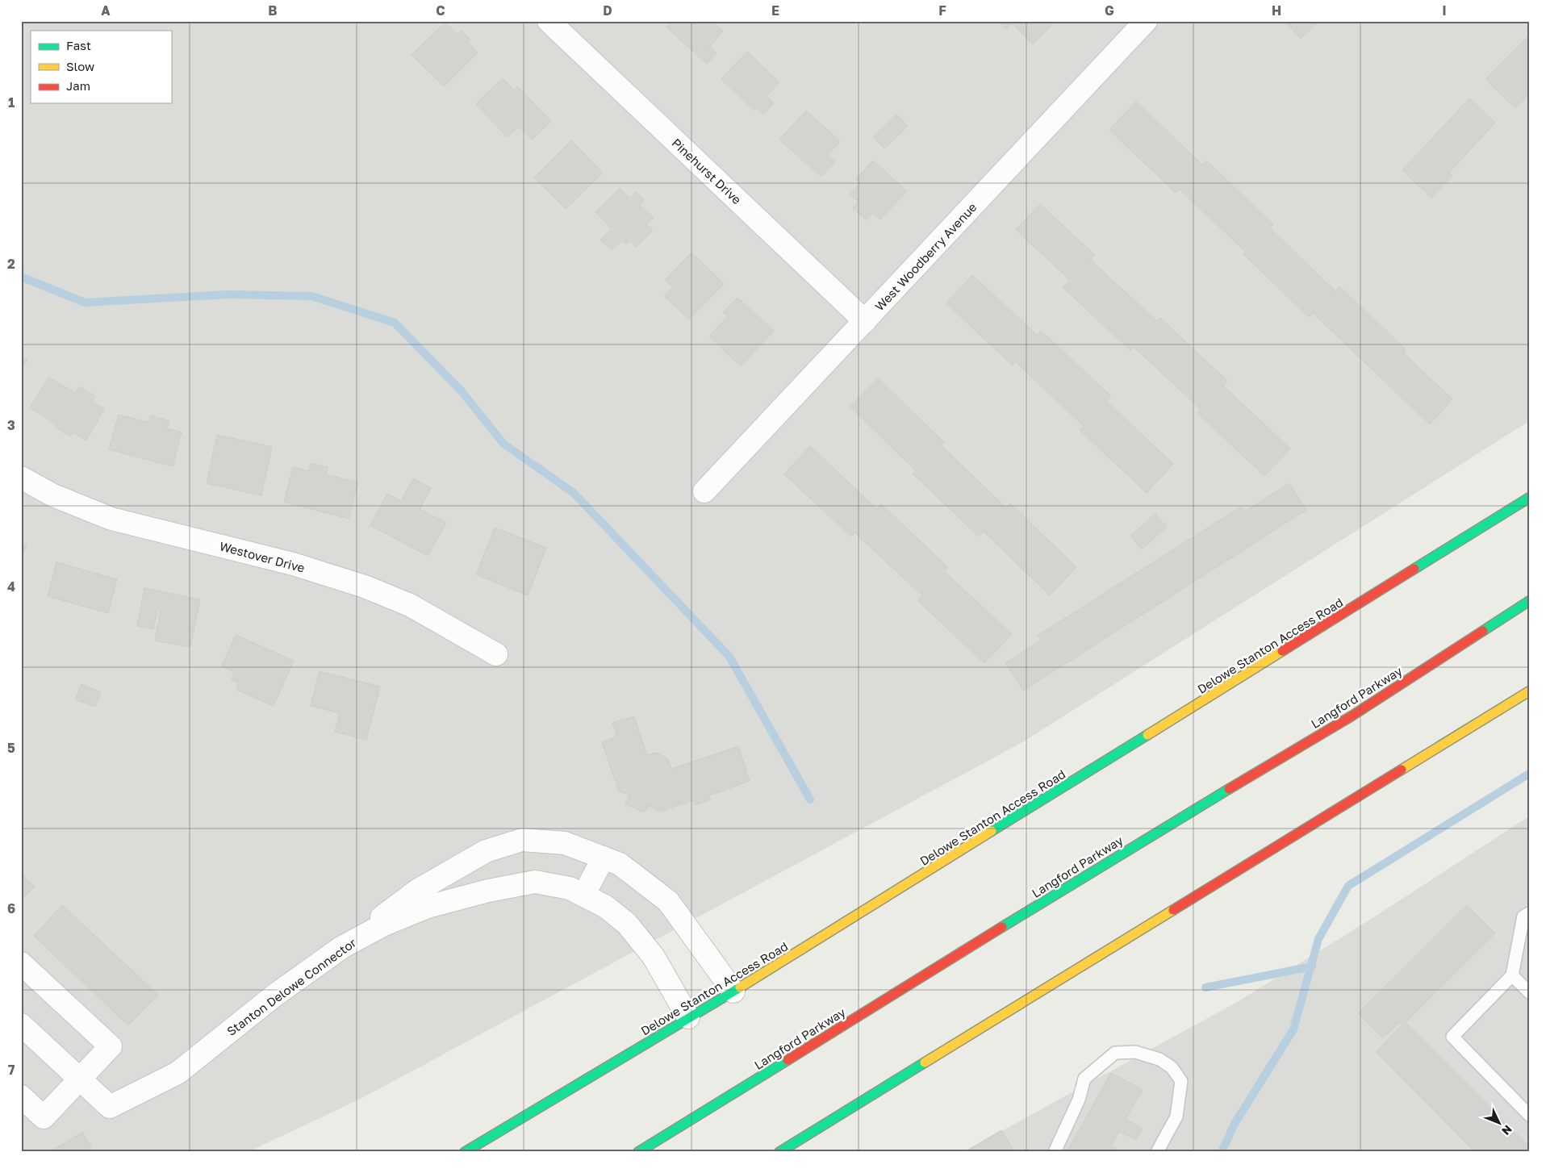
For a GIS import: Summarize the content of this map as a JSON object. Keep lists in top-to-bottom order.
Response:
{
  "streets": {
    "main road": ["Delowe Stanton Access Road", "Langford Parkway"],
    "street": [
      "Pinehurst Drive",
      "West Woodberry Avenue",
      "Westover Drive",
      "Stanton Delowe Connector"
    ]
  },
  "crossings": [
    ["Pinehurst Drive", "West Woodberry Avenue"],
    ["Delowe Stanton Access Road", "Stanton Delowe Connector"]
  ],
  "legend": ["Fast", "Slow", "Jam"],
  "north": "bottom right",
  "grid": {
    "columns": [
      "A",
      "B",
      "C",
      "D",
      "E",
      "F",
      "G",
      "H",
      "I"
    ],
    "rows": [
      "1",
      "2",
      "3",
      "4",
      "5",
      "6",
      "7"
    ]
  }
}
